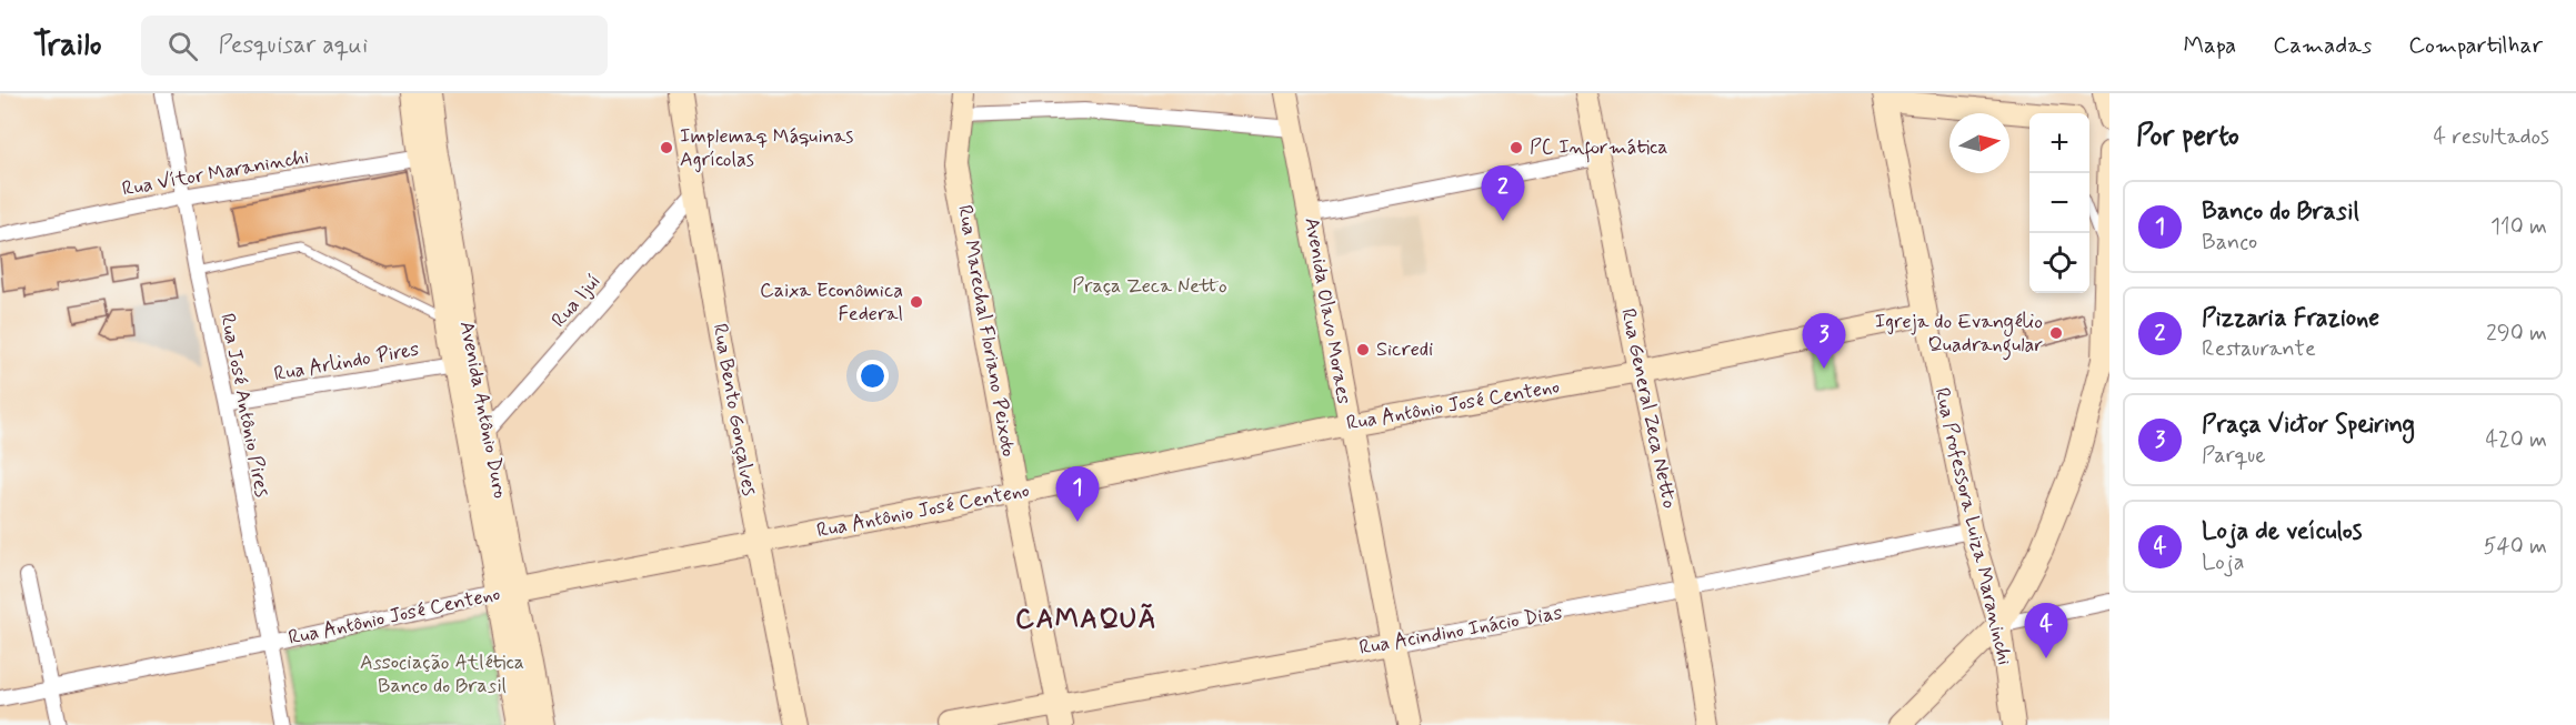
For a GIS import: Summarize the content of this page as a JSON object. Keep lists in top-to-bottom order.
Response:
{
  "streets": {
    "street": [
      "Rua Vítor Maraninchi",
      "Rua Ijuí",
      "Avenida Olavo Moraes",
      "Rua Marechal Floriano Peixoto",
      "Rua Arlindo Pires",
      "Rua José Antônio Pires",
      "Rua Antônio José Centeno",
      "Rua General Zeca Netto",
      "Avenida Antônio Duro",
      "Rua Bento Gonçalves",
      "Rua Professora Luiza Maraninchi",
      "Rua Acindino Inácio Dias"
    ]
  },
  "crossings": [
    ["Rua Vítor Maraninchi", "Rua José Antônio Pires"],
    ["Rua Vítor Maraninchi", "Avenida Antônio Duro"],
    ["Rua Ijuí", "Avenida Antônio Duro"],
    ["Rua Ijuí", "Rua Bento Gonçalves"],
    ["Avenida Olavo Moraes", "Rua Antônio José Centeno"],
    ["Avenida Olavo Moraes", "Rua Acindino Inácio Dias"],
    ["Rua Marechal Floriano Peixoto", "Rua Antônio José Centeno"],
    ["Rua Marechal Floriano Peixoto", "Rua Acindino Inácio Dias"],
    ["Rua Arlindo Pires", "Rua José Antônio Pires"],
    ["Rua Arlindo Pires", "Avenida Antônio Duro"],
    ["Rua José Antônio Pires", "Rua Antônio José Centeno"],
    ["Rua Antônio José Centeno", "Rua General Zeca Netto"],
    ["Rua Antônio José Centeno", "Avenida Antônio Duro"],
    ["Rua Antônio José Centeno", "Rua Bento Gonçalves"],
    ["Rua Antônio José Centeno", "Rua Professora Luiza Maraninchi"],
    ["Rua General Zeca Netto", "Rua Acindino Inácio Dias"],
    ["Rua Professora Luiza Maraninchi", "Rua Acindino Inácio Dias"]
  ],
  "districts": ["CAMAQUÃ"],
  "parks": ["Praça Zeca Netto", "Associação Atlética Banco do Brasil"],
  "places": [
    "Implemaq Máquinas Agrícolas",
    "PC Informática",
    "Caixa Econômica Federal",
    "Igreja do Evangélio Quadrangular",
    "Sicredi"
  ],
  "north": "right",
  "page": {
    "header": "Trailo",
    "search": "Pesquisar aqui",
    "nav": ["Mapa", "Camadas", "Compartilhar"],
    "heading": ["Por perto", "4 resultados"],
    "map_buttons": ["+", "−"],
    "pins": [
      "2",
      "3",
      "1",
      "4"
    ],
    "list": [
      {
        "mark": "1",
        "name": "Banco do Brasil",
        "note": "Banco",
        "value": "110 m"
      },
      {
        "mark": "2",
        "name": "Pizzaria Frazione",
        "note": "Restaurante",
        "value": "290 m"
      },
      {
        "mark": "3",
        "name": "Praça Victor Speiring",
        "note": "Parque",
        "value": "420 m"
      },
      {
        "mark": "4",
        "name": "Loja de veículos",
        "note": "Loja",
        "value": "540 m"
      }
    ]
  }
}
